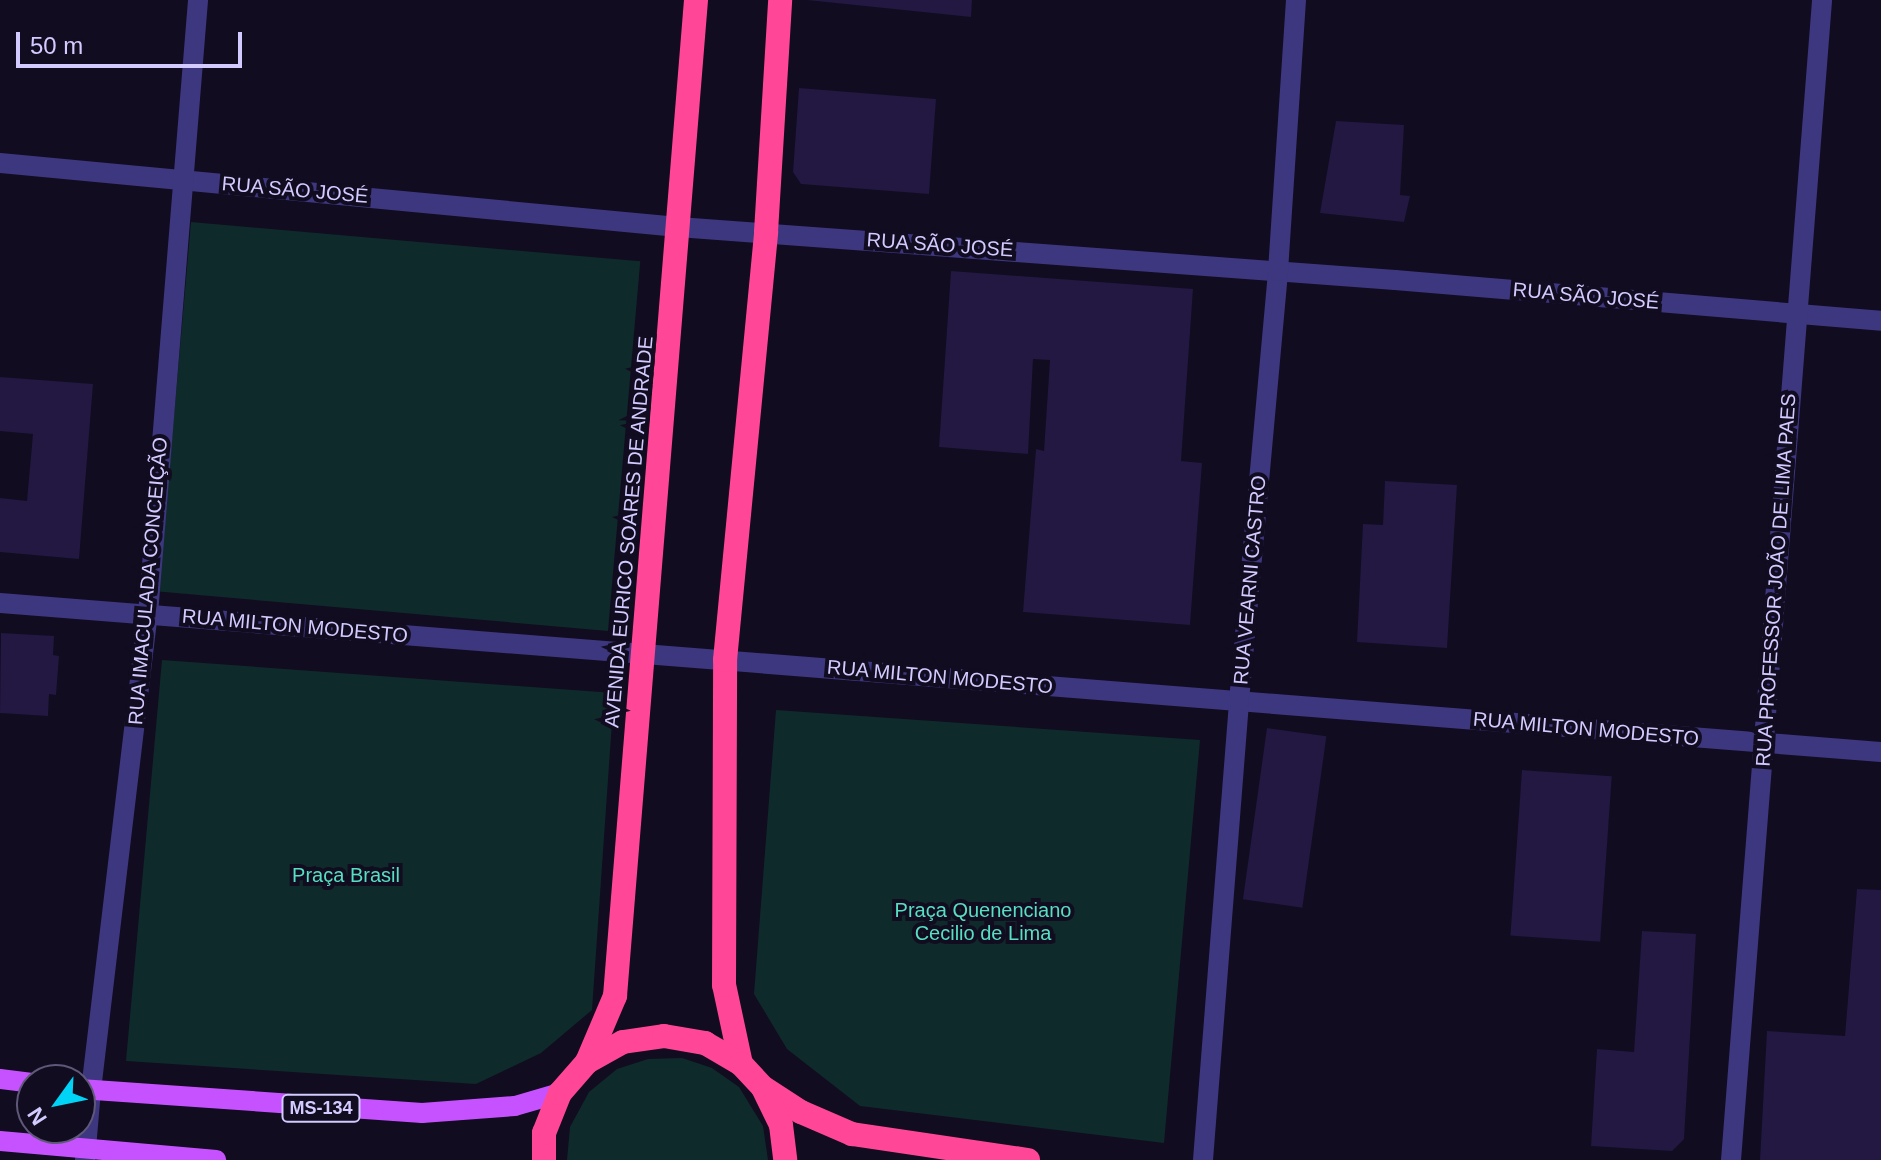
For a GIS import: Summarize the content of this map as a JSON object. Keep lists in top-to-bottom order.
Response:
{
  "streets": {
    "highway": ["AVENIDA EURICO SOARES DE ANDRADE"],
    "main road": ["MS-134"],
    "street": [
      "RUA SÃO JOSÉ",
      "RUA VEARNI CASTRO",
      "RUA PROFESSOR JOÃO DE LIMA PAES",
      "RUA IMACULADA CONCEIÇÃO",
      "RUA MILTON MODESTO"
    ]
  },
  "crossings": [
    ["RUA SÃO JOSÉ", "AVENIDA EURICO SOARES DE ANDRADE"],
    ["RUA SÃO JOSÉ", "RUA VEARNI CASTRO"],
    ["RUA SÃO JOSÉ", "RUA PROFESSOR JOÃO DE LIMA PAES"],
    ["RUA SÃO JOSÉ", "RUA IMACULADA CONCEIÇÃO"],
    ["AVENIDA EURICO SOARES DE ANDRADE", "RUA MILTON MODESTO"],
    ["RUA VEARNI CASTRO", "RUA MILTON MODESTO"],
    ["RUA PROFESSOR JOÃO DE LIMA PAES", "RUA MILTON MODESTO"],
    ["RUA IMACULADA CONCEIÇÃO", "RUA MILTON MODESTO"]
  ],
  "parks": ["Praça Brasil", "Praça Quenenciano Cecilio de Lima"],
  "scale_bar": "50 m",
  "north": "bottom left"
}
